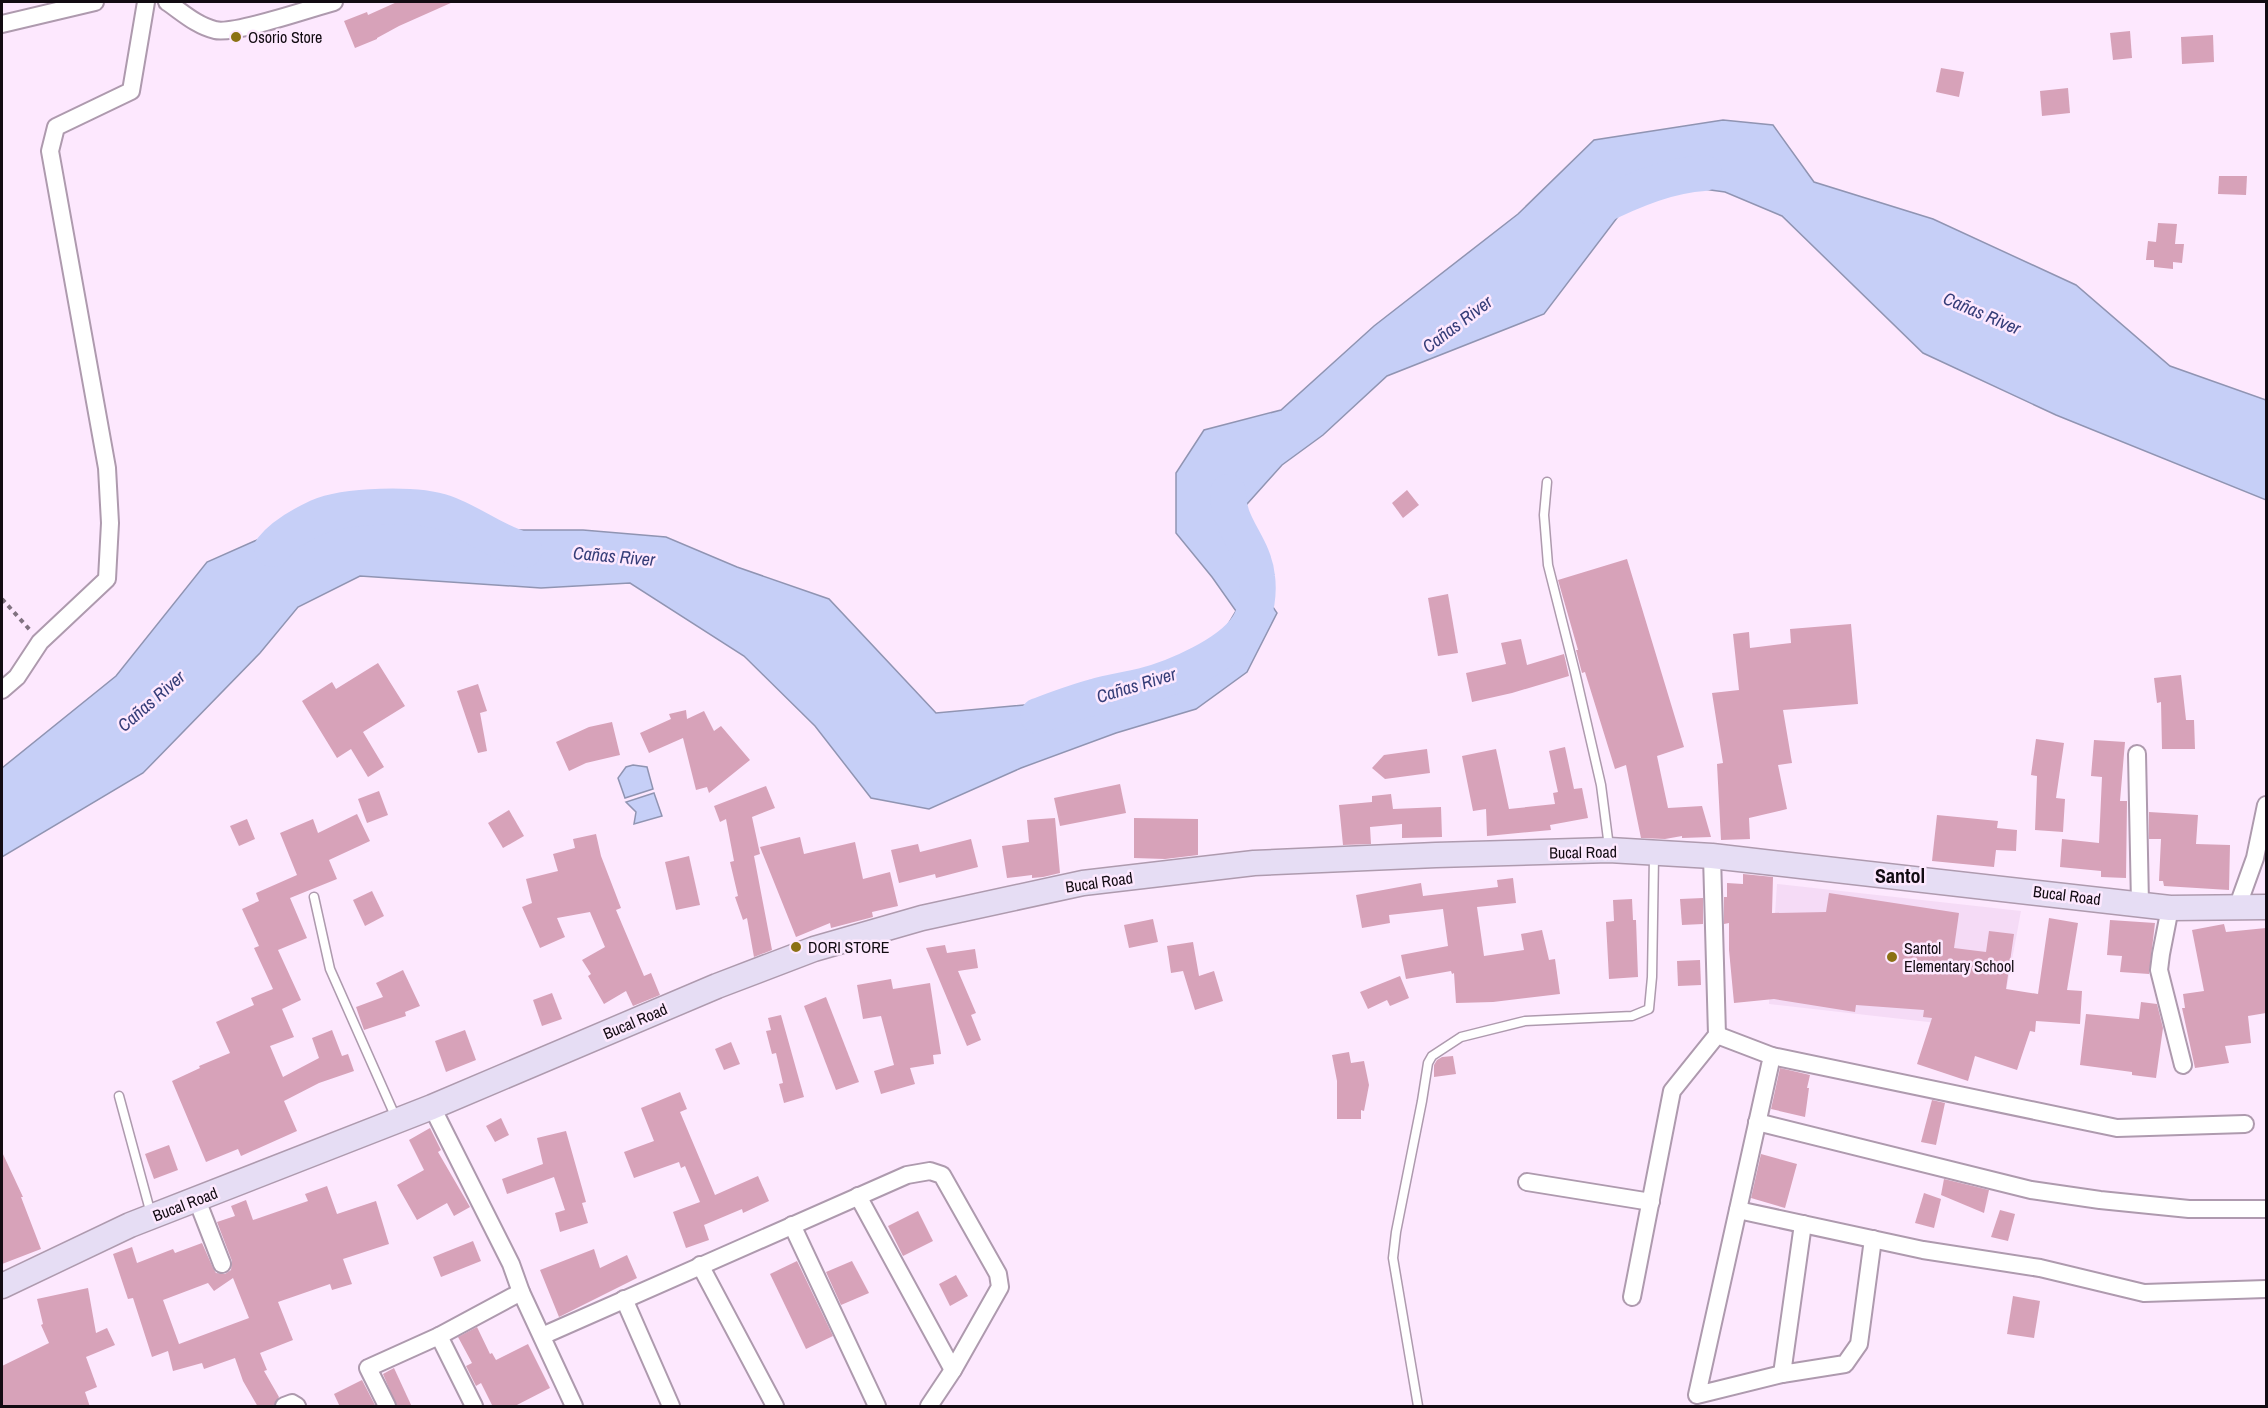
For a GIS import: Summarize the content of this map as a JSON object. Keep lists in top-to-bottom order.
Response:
{
  "streets": {
    "street": ["Bucal Road"]
  },
  "districts": ["Santol"],
  "water": ["Cañas River"],
  "places": ["Osorio Store", "DORI STORE", "Santol Elementary School"]
}
